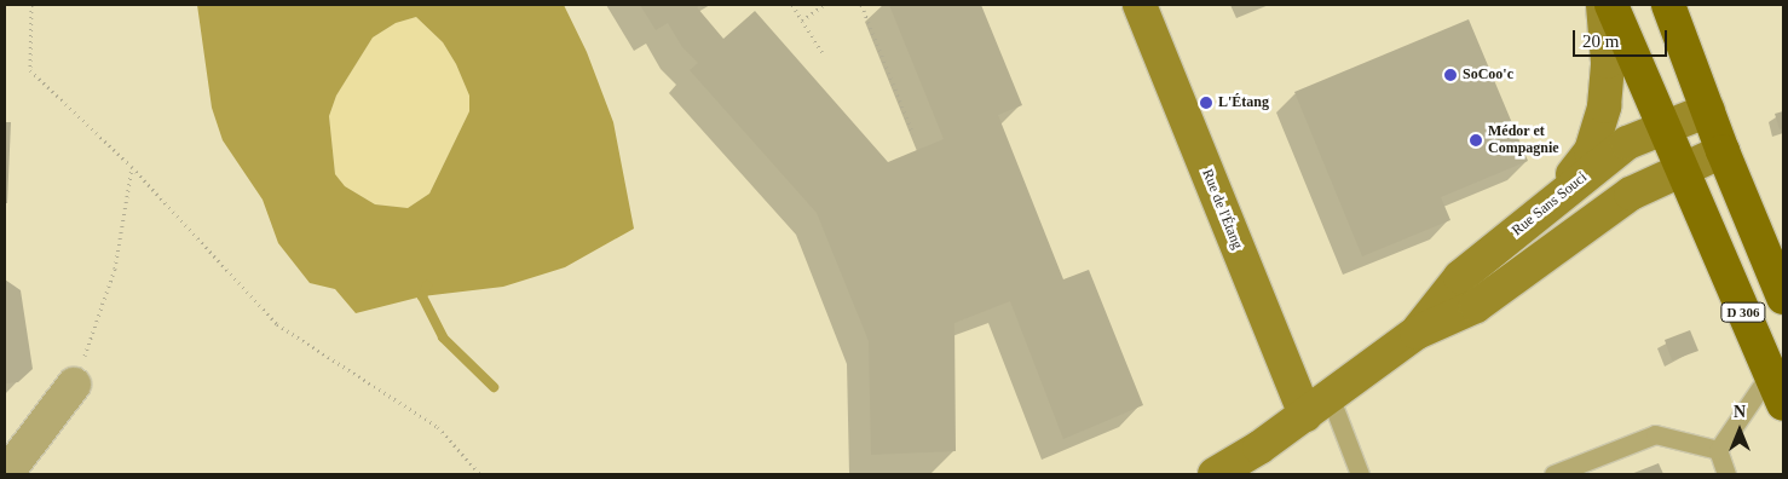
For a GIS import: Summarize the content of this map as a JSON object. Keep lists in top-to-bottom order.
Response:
{
  "streets": {
    "main road": ["Rue Sans Souci", "Rue de l'Étang", "D 306"]
  },
  "crossings": [
    ["Rue Sans Souci", "Rue de l'Étang"],
    ["Rue Sans Souci", "D 306"]
  ],
  "places": ["SoCoo'c", "L'Étang", "Médor et Compagnie"],
  "scale_bar": "20 m",
  "north": "top"
}
